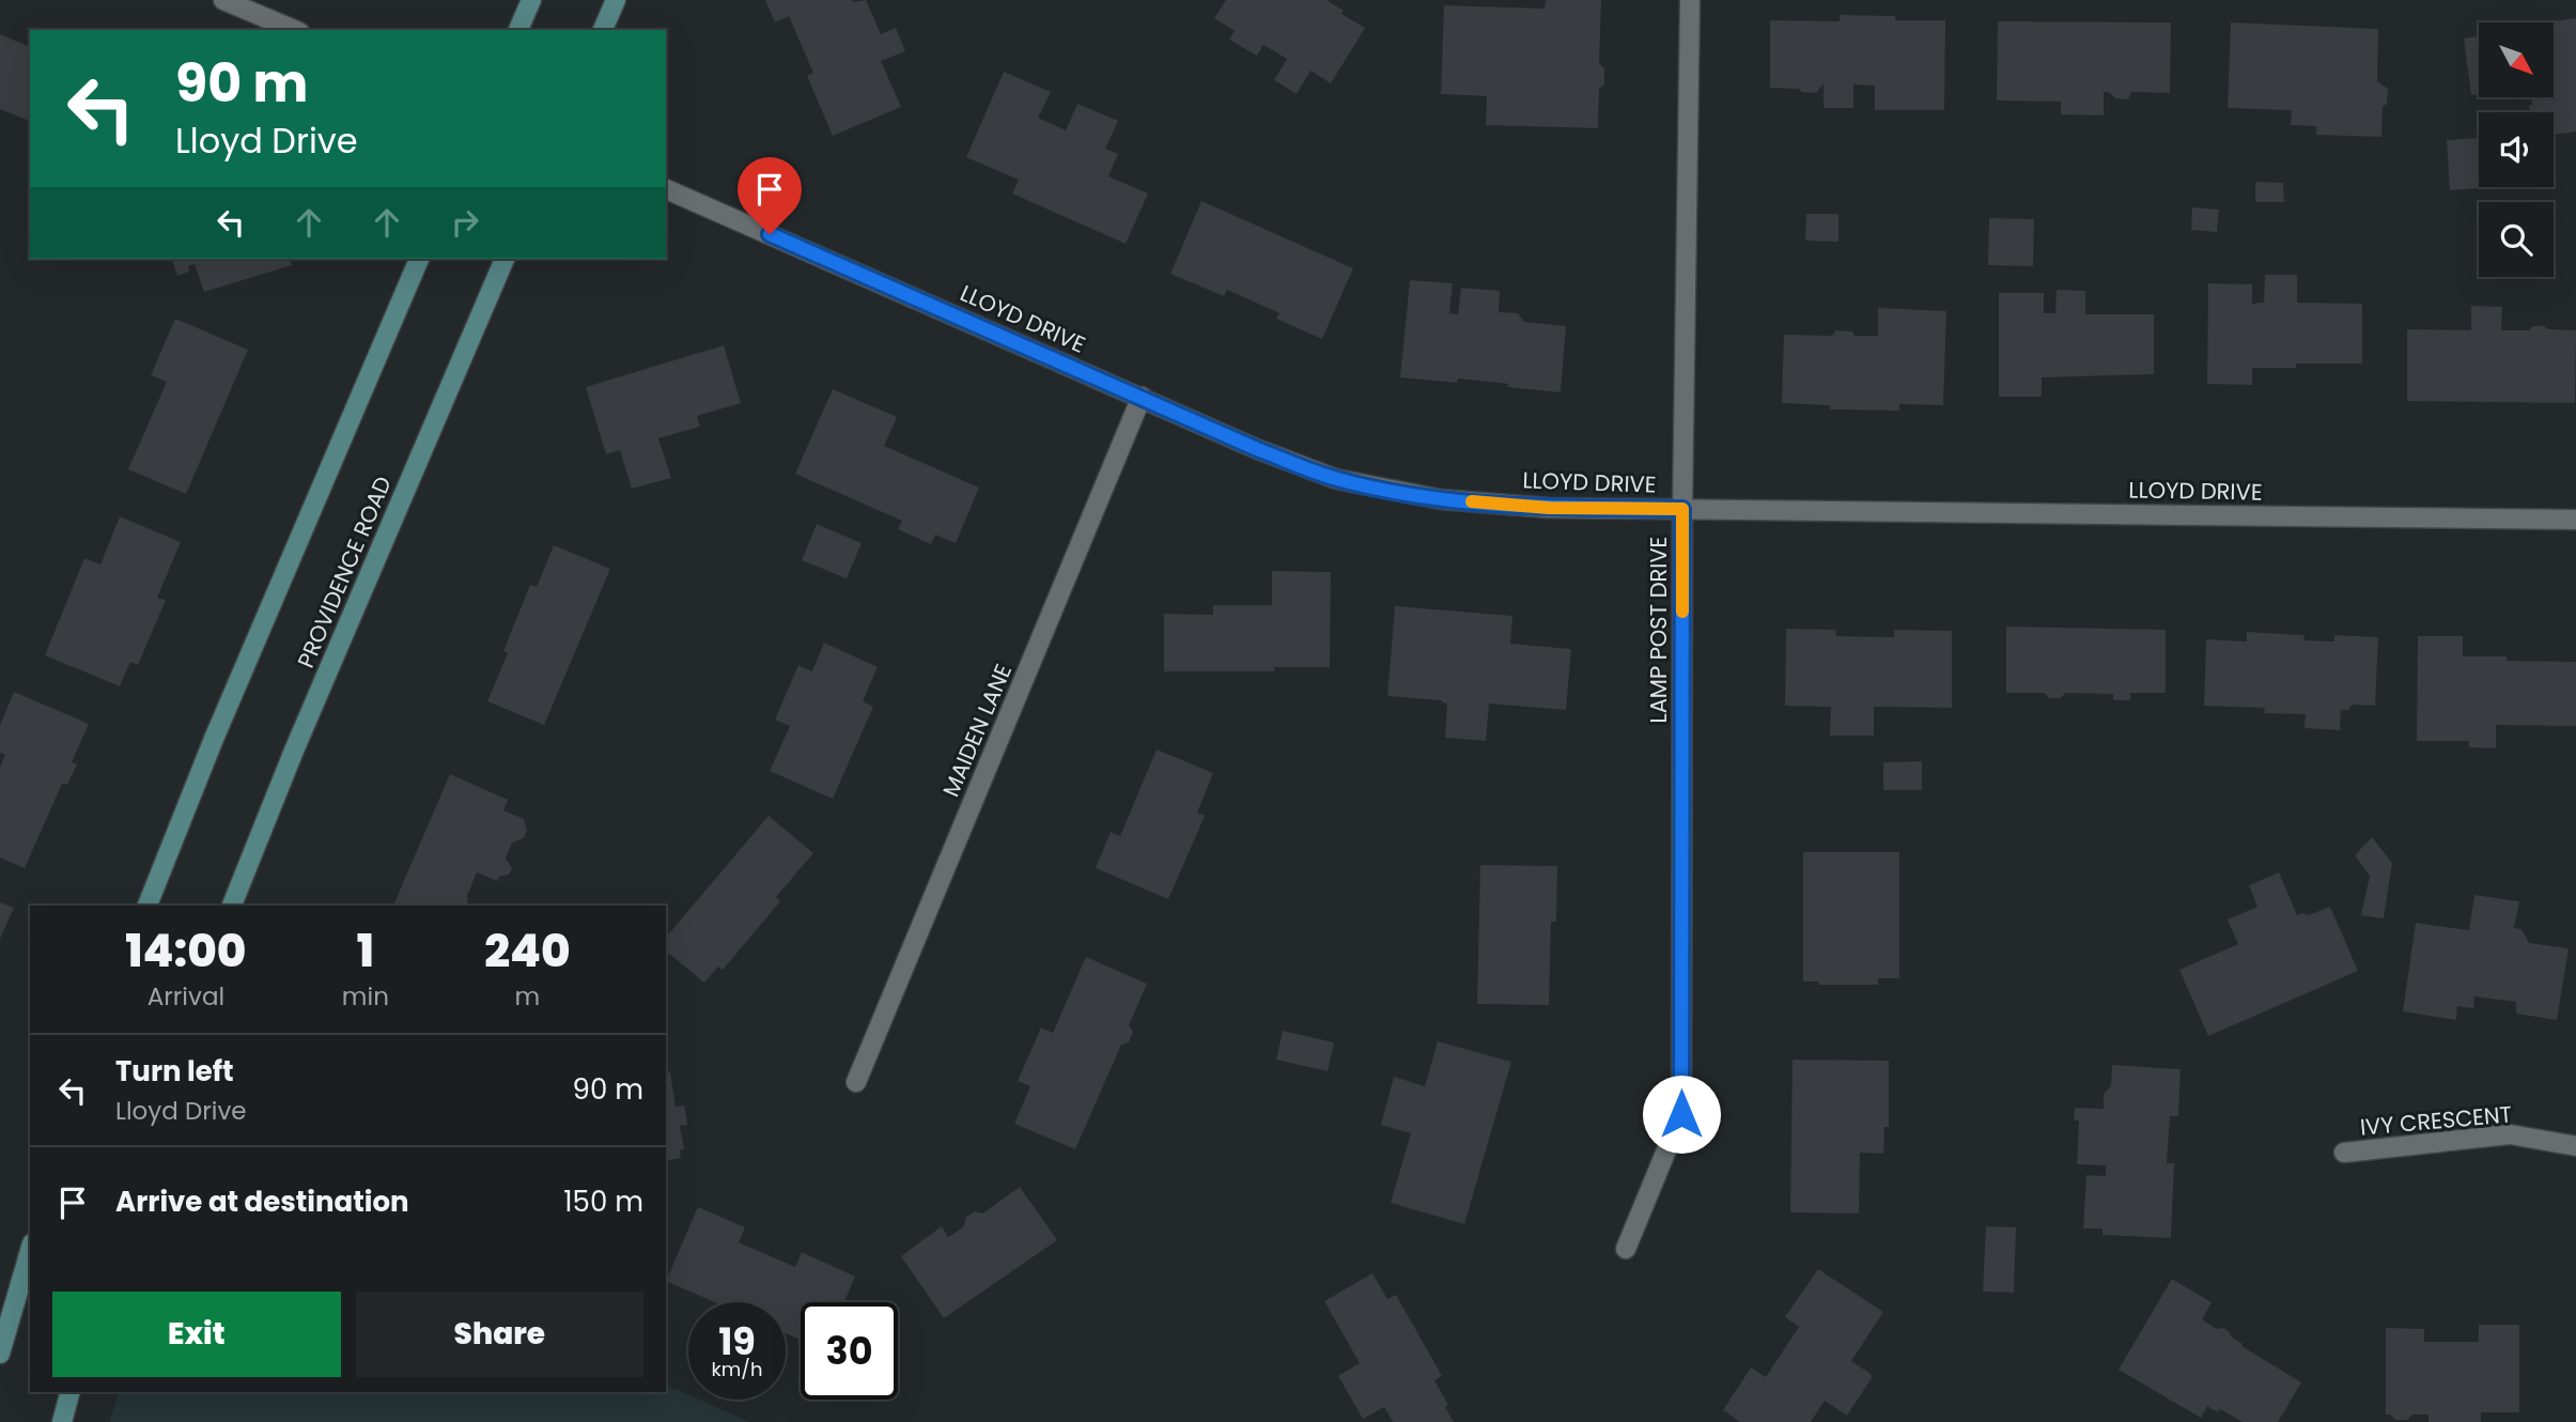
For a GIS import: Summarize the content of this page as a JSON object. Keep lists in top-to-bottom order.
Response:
{
  "streets": {
    "main road": ["PROVIDENCE ROAD"],
    "street": [
      "LLOYD DRIVE",
      "LAMP POST DRIVE",
      "MAIDEN LANE",
      "IVY CRESCENT"
    ]
  },
  "crossings": [
    ["LLOYD DRIVE", "LAMP POST DRIVE"],
    ["LLOYD DRIVE", "MAIDEN LANE"]
  ],
  "north": "bottom right",
  "page": {
    "turn": ["90 m", "Lloyd Drive"],
    "eta": [
      "14:00",
      "Arrival",
      "1",
      "min",
      "240",
      "m"
    ],
    "list": [
      {
        "name": "Turn left",
        "note": "Lloyd Drive",
        "value": "90 m"
      },
      {
        "name": "Arrive at destination",
        "value": "150 m"
      }
    ],
    "buttons": ["Exit", "Share"],
    "speed": "19 km/h",
    "limit": "30"
  }
}
